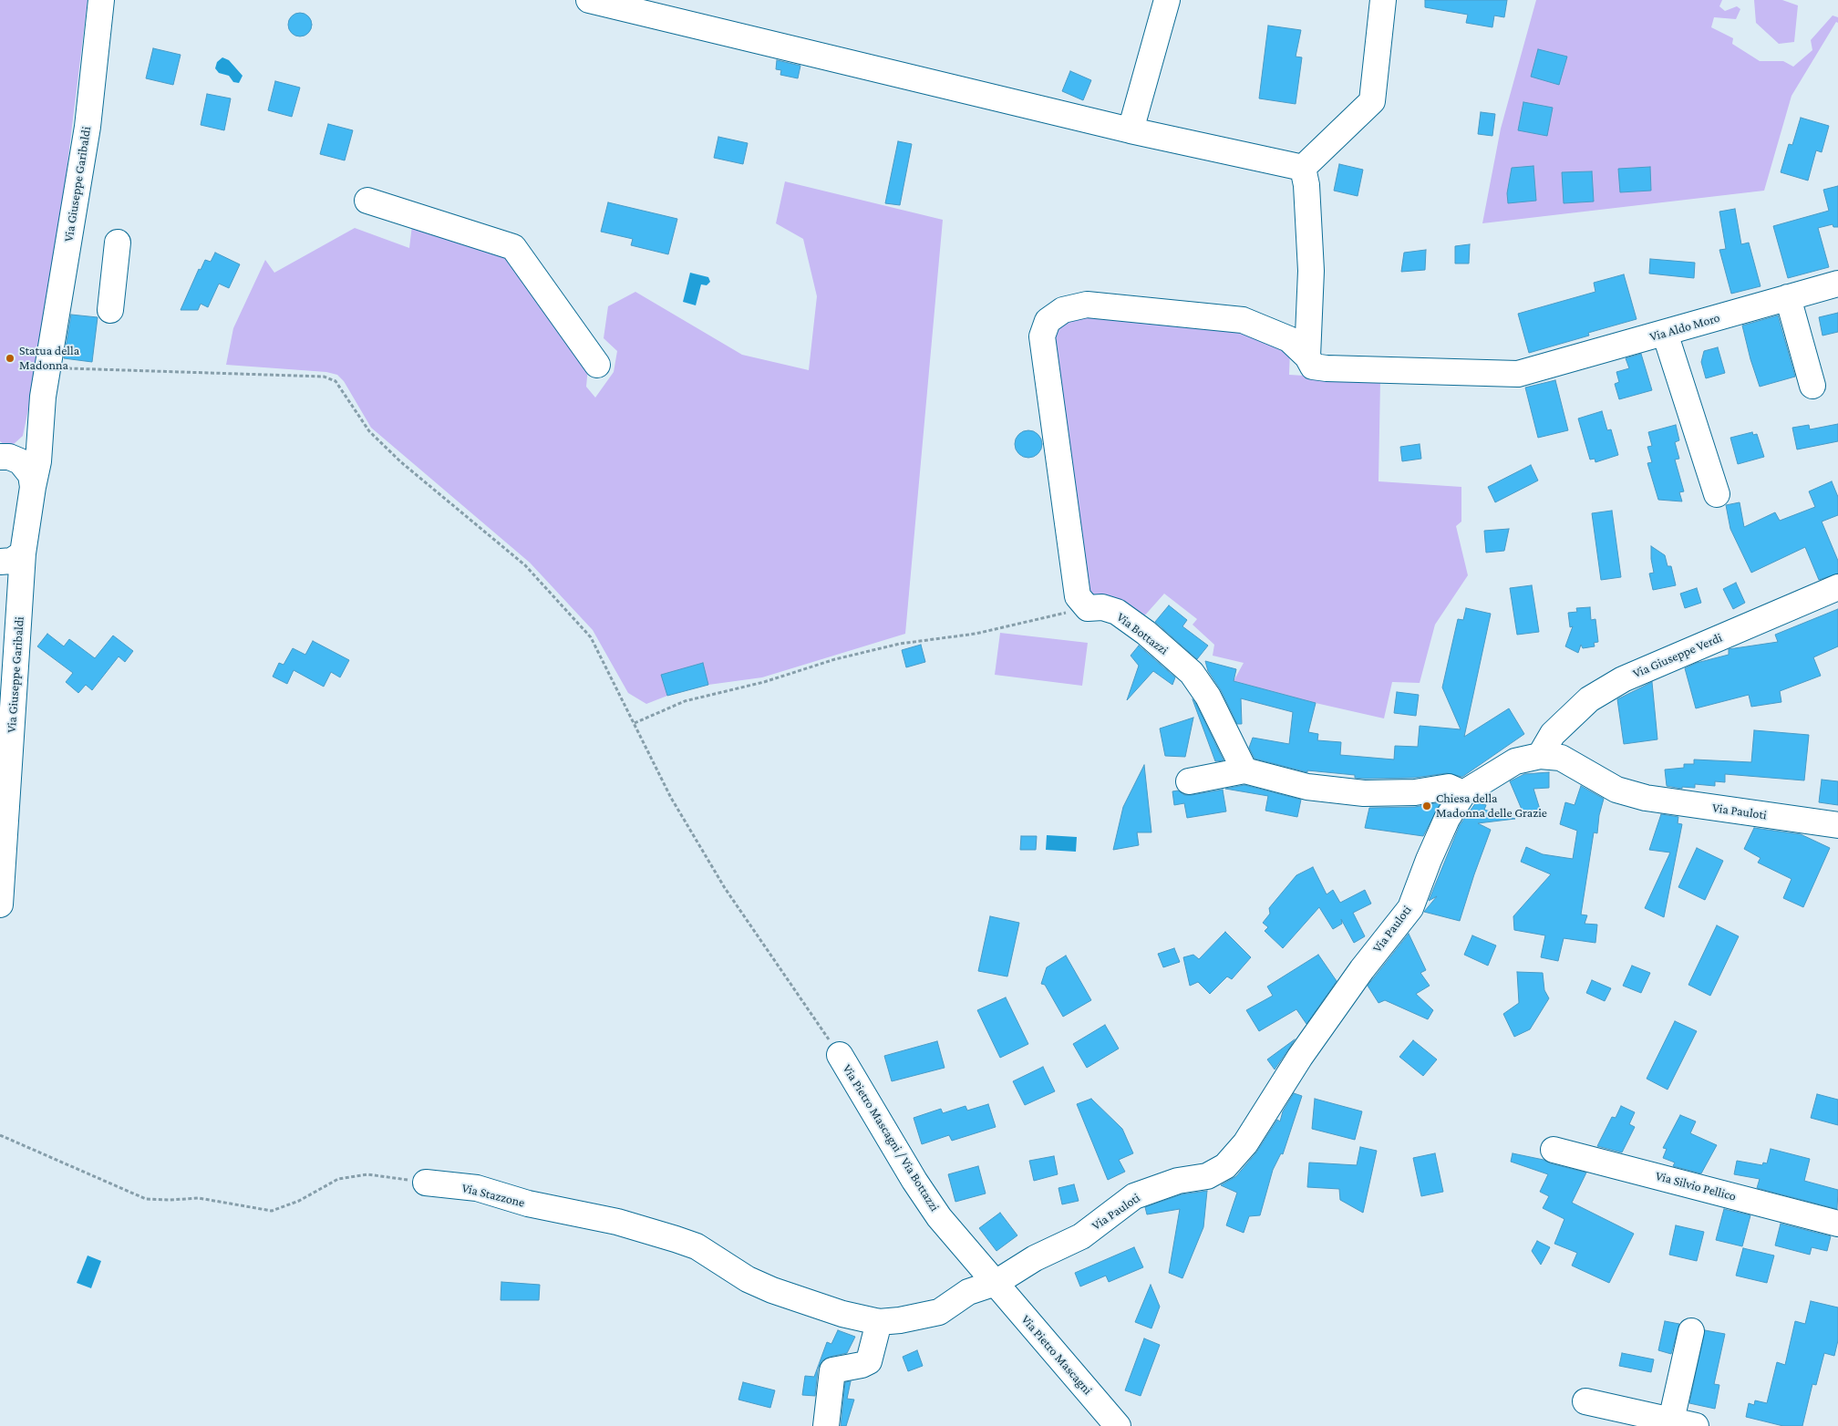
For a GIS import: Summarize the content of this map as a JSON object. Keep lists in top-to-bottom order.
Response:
{
  "streets": {
    "street": [
      "Via Giuseppe Garibaldi",
      "Via Aldo Moro",
      "Via Bottazzi",
      "Via Giuseppe Verdi",
      "Via Pauloti",
      "Via Pietro Mascagni / Via Bottazzi",
      "Via Silvio Pellico",
      "Via Stazzone",
      "Via Pietro Mascagni"
    ]
  },
  "crossings": [
    ["Via Giuseppe Verdi", "Via Pauloti"],
    ["Via Pauloti", "Via Pietro Mascagni / Via Bottazzi"],
    ["Via Pauloti", "Via Stazzone"],
    ["Via Pauloti", "Via Pietro Mascagni"],
    ["Via Pietro Mascagni / Via Bottazzi", "Via Pietro Mascagni"]
  ],
  "places": ["Statua della Madonna", "Chiesa della Madonna delle Grazie"]
}
